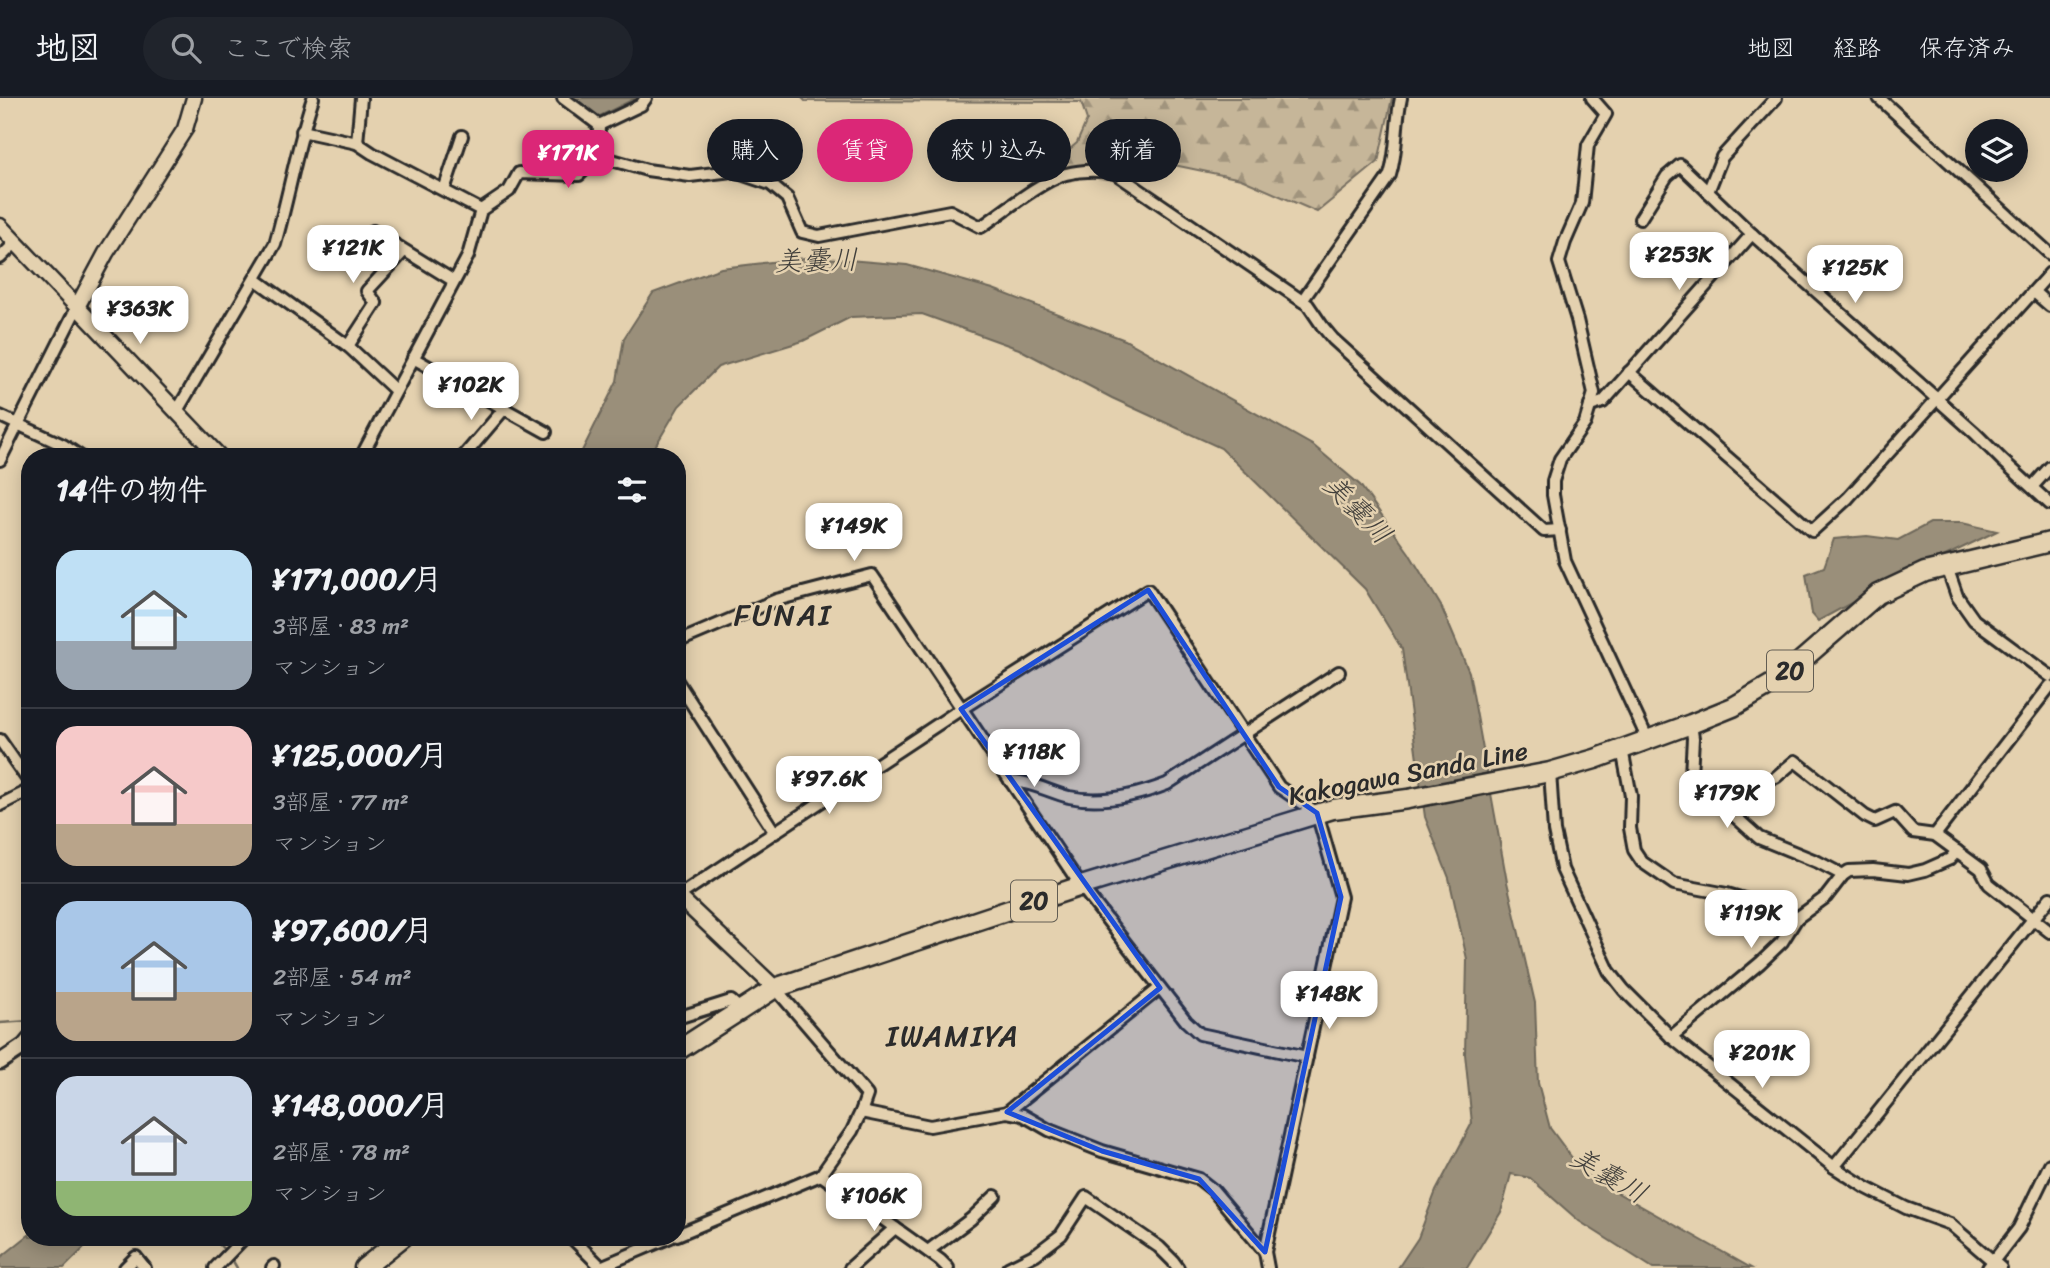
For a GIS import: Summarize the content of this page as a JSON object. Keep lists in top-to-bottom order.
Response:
{
  "streets": {
    "main road": ["20", "Kakogawa Sanda Line"]
  },
  "districts": ["FUNAI", "IWAMIYA"],
  "water": ["美嚢川"],
  "page": {
    "header": "地図",
    "search": "ここで検索",
    "nav": ["地図", "経路", "保存済み"],
    "chip": [
      "購入",
      "賃貸",
      "絞り込み",
      "新着"
    ],
    "price": [
      "¥171K",
      "¥121K",
      "¥253K",
      "¥125K",
      "¥363K",
      "¥102K",
      "¥149K",
      "¥118K",
      "¥97.6K",
      "¥179K",
      "¥119K",
      "¥148K",
      "¥201K",
      "¥106K"
    ],
    "heading": "14件の物件",
    "list": [
      {
        "name": "¥171,000/月",
        "note": "3部屋 · 83 m² · マンション"
      },
      {
        "name": "¥125,000/月",
        "note": "3部屋 · 77 m² · マンション"
      },
      {
        "name": "¥97,600/月",
        "note": "2部屋 · 54 m² · マンション"
      },
      {
        "name": "¥148,000/月",
        "note": "2部屋 · 78 m² · マンション"
      }
    ]
  }
}
